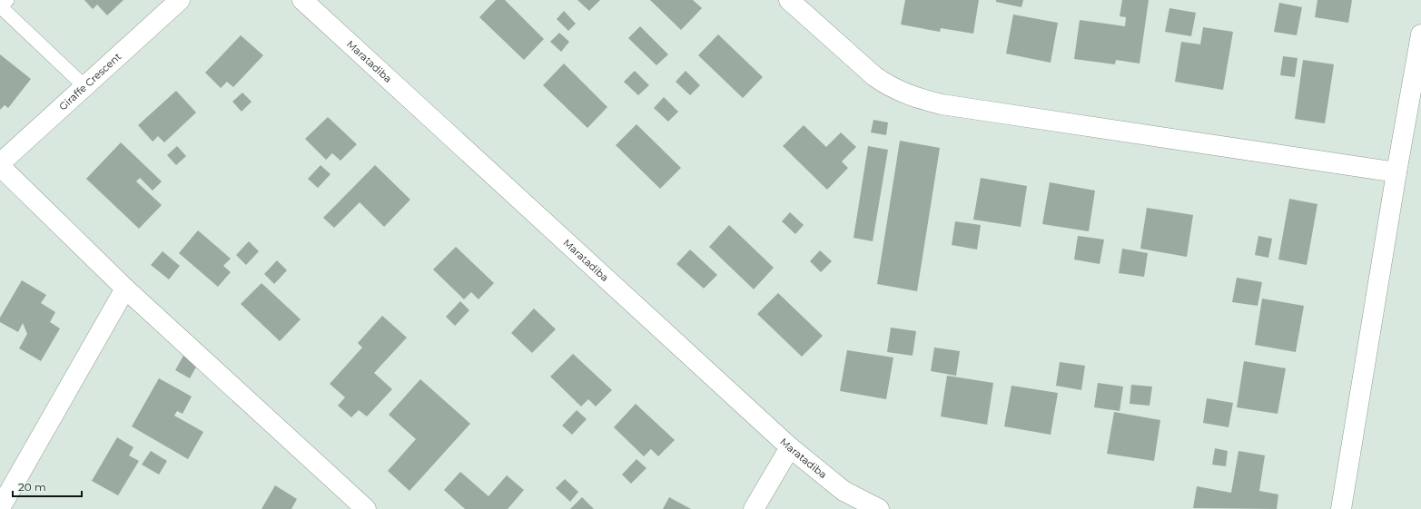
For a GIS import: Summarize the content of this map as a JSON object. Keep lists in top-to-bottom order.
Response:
{
  "streets": {
    "street": ["Maratadiba", "Giraffe Crescent"]
  },
  "scale_bar": "20 m"
}
